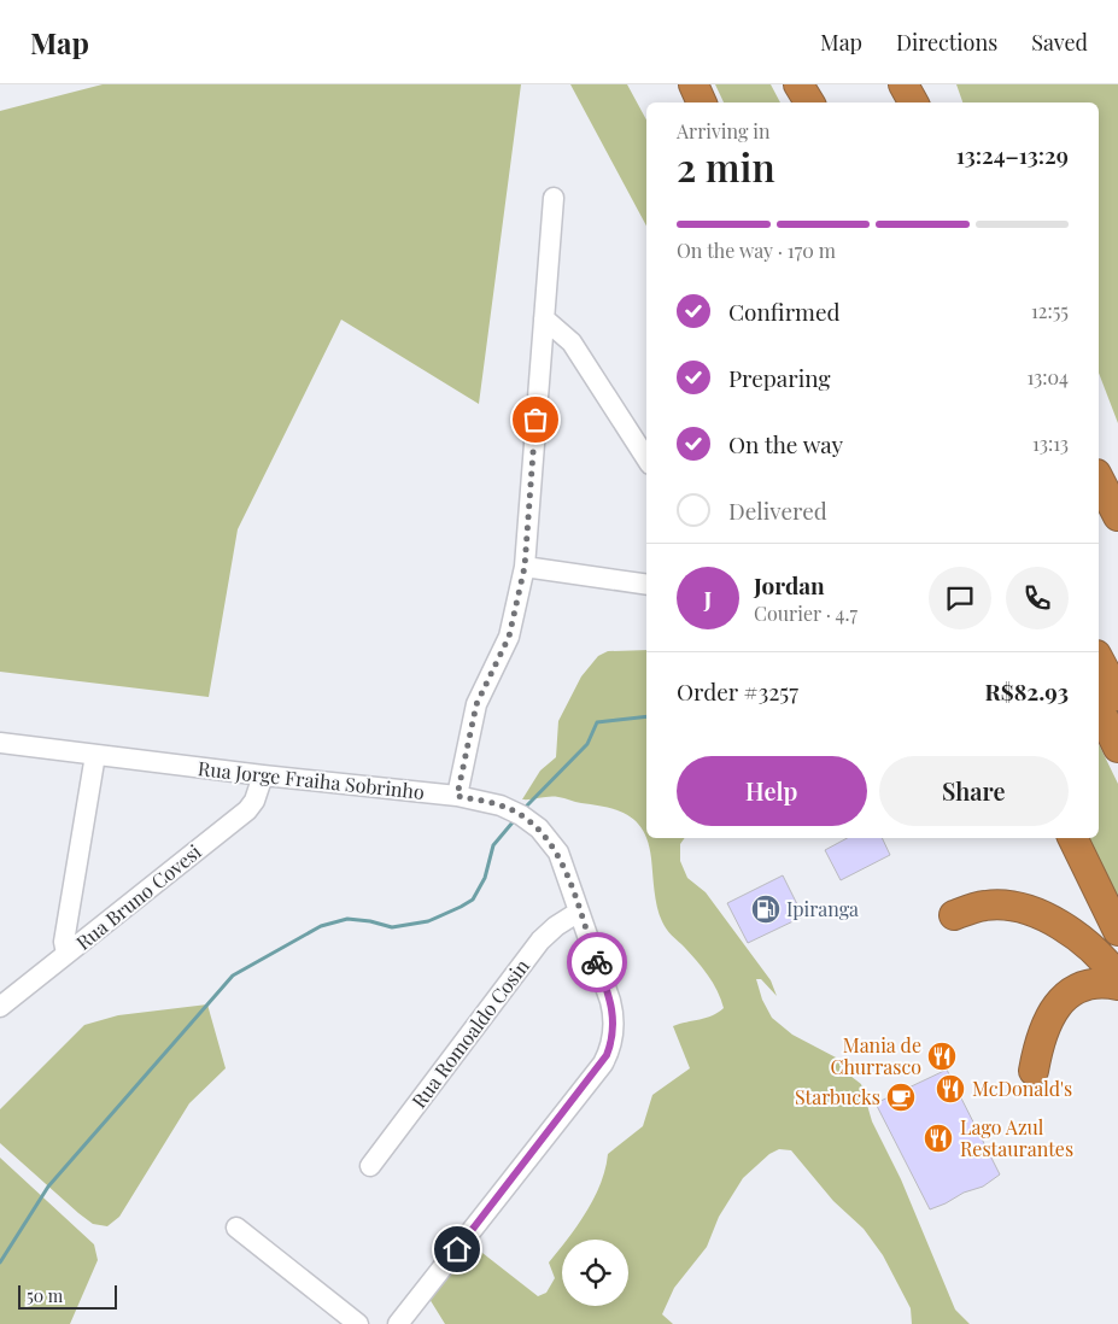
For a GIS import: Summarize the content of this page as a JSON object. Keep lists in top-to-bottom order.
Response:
{
  "streets": {
    "street": ["Rua Jorge Fraiha Sobrinho", "Rua Bruno Covesi", "Rua Romoaldo Cosin"]
  },
  "crossings": [
    ["Rua Jorge Fraiha Sobrinho", "Rua Bruno Covesi"],
    ["Rua Jorge Fraiha Sobrinho", "Rua Romoaldo Cosin"]
  ],
  "places": {
    "fuel station": ["Ipiranga"],
    "restaurant": ["Mania de Churrasco", "McDonald's", "Lago Azul Restaurantes"],
    "cafe": ["Starbucks"]
  },
  "scale_bar": "50 m",
  "page": {
    "header": "Map",
    "nav": ["Map", "Directions", "Saved"],
    "heading": ["2 min", "Arriving in", "13:24–13:29"],
    "panel": [
      "Jordan",
      "Courier · 4.7",
      "Order #3257",
      "R$82.93"
    ],
    "bar": "On the way · 170 m",
    "list": [
      ["Confirmed", "12:55"],
      ["Preparing", "13:04"],
      ["On the way", "13:13"],
      "Delivered"
    ],
    "round": "J",
    "buttons": ["Help", "Share"],
    "scale": "50 m"
  }
}
